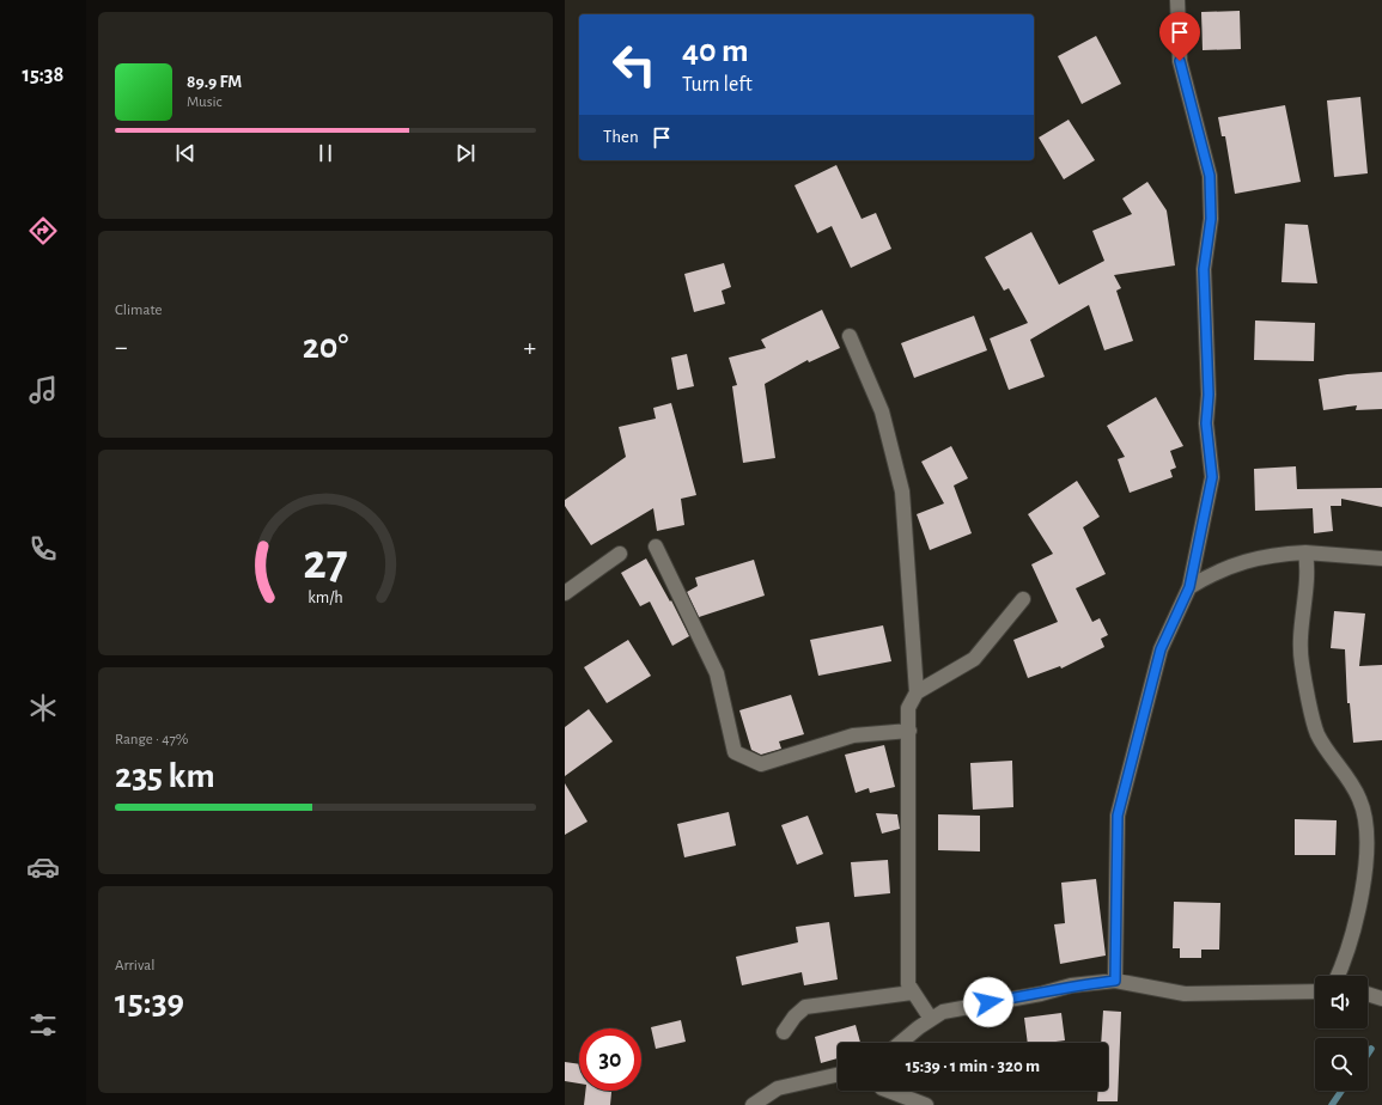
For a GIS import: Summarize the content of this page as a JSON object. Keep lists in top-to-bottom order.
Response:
{
  "page": {
    "tabs": "15:38",
    "turn": ["40 m", "Turn left"],
    "song": ["89.9 FM", "Music"],
    "then": "Then",
    "tile": [
      "Climate",
      ["Range · 47%", "235 km"],
      ["Arrival", "15:39"]
    ],
    "heat": ["−", "20°", "+"],
    "limit": "30",
    "trip": "15:39 · 1 min · 320 m",
    "gauge": ["27", "km/h"]
  }
}
